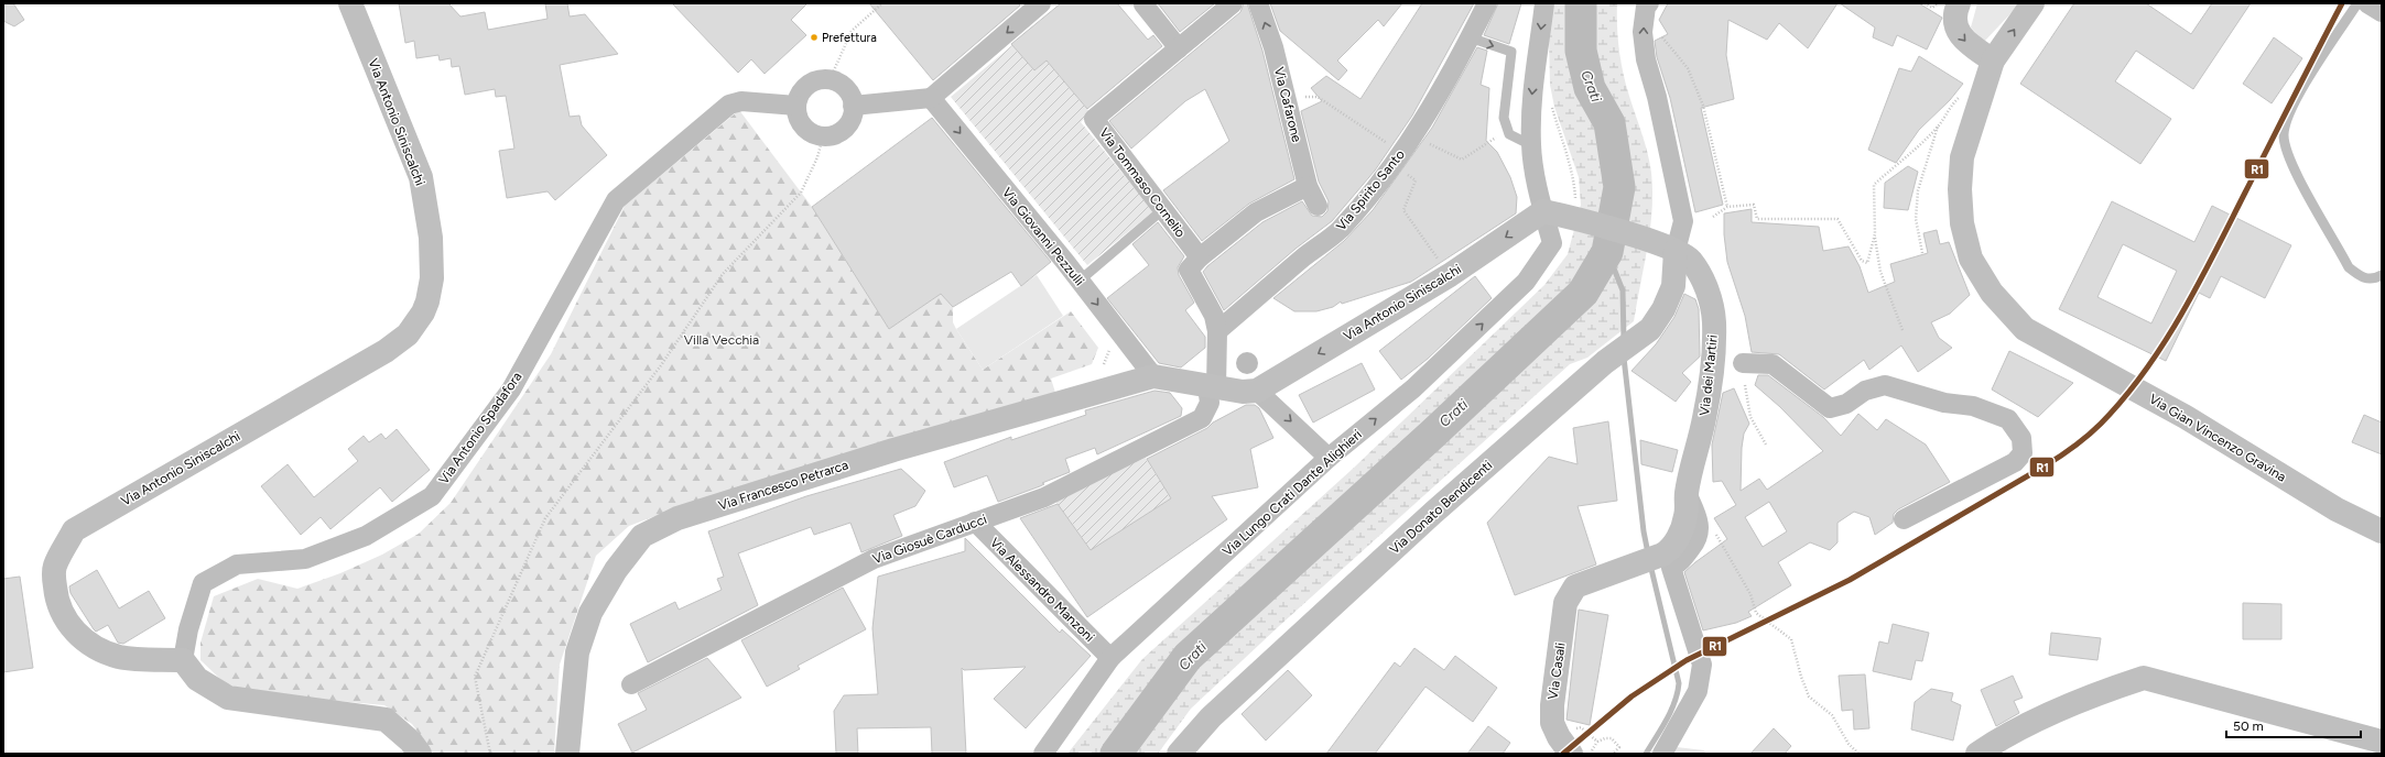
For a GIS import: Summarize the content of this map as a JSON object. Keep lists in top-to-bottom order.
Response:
{
  "streets": {
    "street": [
      "Via Cafarone",
      "Via Antonio Siniscalchi",
      "Via Tommaso Cornelio",
      "Via Spirito Santo",
      "Via Giovanni Pezzulli",
      "Via dei Martiri",
      "Via Antonio Spadafora",
      "Via Gian Vincenzo Gravina",
      "Via Francesco Petrarca",
      "Via Lungo Crati Dante Alighieri",
      "Via Donato Bendicenti",
      "Via Giosuè Carducci",
      "Via Alessandro Manzoni",
      "Via Casali"
    ]
  },
  "crossings": [
    ["Via Antonio Siniscalchi", "Via dei Martiri"],
    ["Via Antonio Siniscalchi", "Via Antonio Spadafora"],
    ["Via Antonio Siniscalchi", "Via Lungo Crati Dante Alighieri"],
    ["Via Giovanni Pezzulli", "Via Francesco Petrarca"],
    ["Via dei Martiri", "Via Lungo Crati Dante Alighieri"],
    ["Via dei Martiri", "Via Donato Bendicenti"],
    ["Via dei Martiri", "Via Casali"],
    ["Via Lungo Crati Dante Alighieri", "Via Alessandro Manzoni"],
    ["Via Giosuè Carducci", "Via Alessandro Manzoni"]
  ],
  "one_way": ["Via Cafarone", "Via Giovanni Pezzulli", "Via Lungo Crati Dante Alighieri"],
  "water": ["Crati"],
  "parks": ["Villa Vecchia"],
  "places": ["Prefettura"],
  "lines": ["transit line R1"],
  "scale_bar": "50 m"
}
